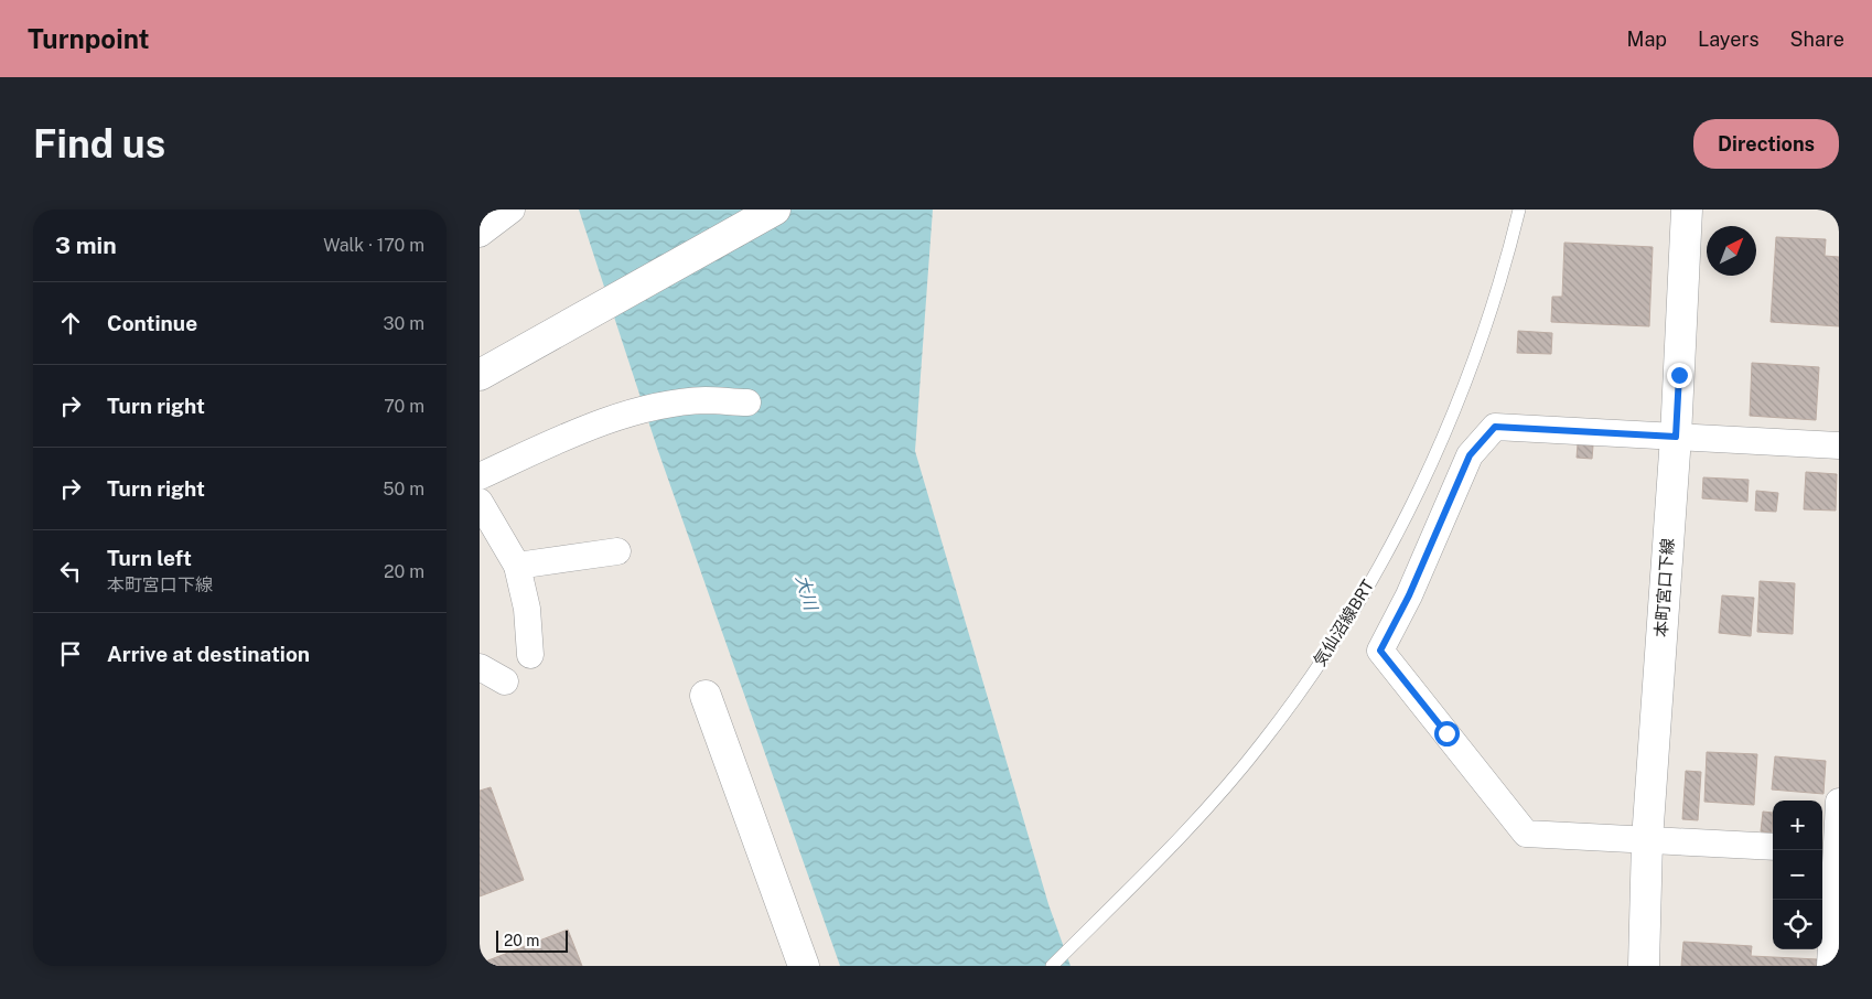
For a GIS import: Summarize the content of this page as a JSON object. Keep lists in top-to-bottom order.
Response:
{
  "streets": {
    "street": ["本町宮口下線"],
    "lane": ["気仙沼線BRT"]
  },
  "water": ["大川"],
  "scale_bar": "20 m",
  "north": "top right",
  "page": {
    "header": "Turnpoint",
    "nav": ["Map", "Layers", "Share"],
    "buttons": "Directions",
    "title": "Find us",
    "heading": ["3 min", "Walk · 170 m"],
    "list": [
      ["Continue", "30 m"],
      ["Turn right", "70 m"],
      ["Turn right", "50 m"],
      ["Turn left", "本町宮口下線", "20 m"],
      "Arrive at destination"
    ],
    "map_buttons": ["+", "−"],
    "scale": "20 m"
  }
}
